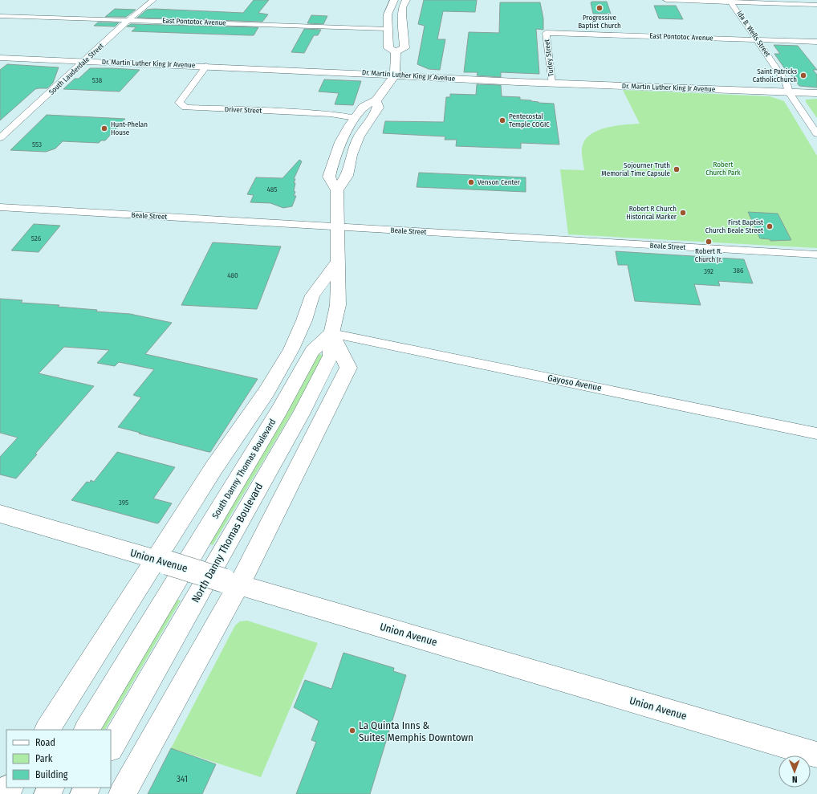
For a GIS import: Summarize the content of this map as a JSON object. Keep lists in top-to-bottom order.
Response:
{
  "streets": {
    "main road": [
      "Dr. Martin Luther King Jr Avenue",
      "South Danny Thomas Boulevard",
      "North Danny Thomas Boulevard",
      "Union Avenue"
    ],
    "street": [
      "East Pontotoc Avenue",
      "Ida B. Wells Street",
      "Turley Street",
      "South Lauderdale Street",
      "Driver Street",
      "Beale Street",
      "Gayoso Avenue"
    ]
  },
  "crossings": [
    ["East Pontotoc Avenue", "Ida B. Wells Street"],
    ["East Pontotoc Avenue", "Turley Street"],
    ["East Pontotoc Avenue", "South Lauderdale Street"],
    ["Ida B. Wells Street", "Dr. Martin Luther King Jr Avenue"],
    ["Turley Street", "Dr. Martin Luther King Jr Avenue"],
    ["Dr. Martin Luther King Jr Avenue", "South Lauderdale Street"],
    ["Dr. Martin Luther King Jr Avenue", "Driver Street"],
    ["Gayoso Avenue", "South Danny Thomas Boulevard"],
    ["Gayoso Avenue", "North Danny Thomas Boulevard"],
    ["South Danny Thomas Boulevard", "North Danny Thomas Boulevard"]
  ],
  "parks": ["Robert Church Park"],
  "places": [
    "Progressive Baptist Church",
    "Saint Patricks CatholicChurch",
    "Pentecostal Temple COGIC",
    "Hunt-Phelan House",
    "Sojourner Truth Memorial Time Capsule",
    "Venson Center",
    "Robert R Church Historical Marker",
    "First Baptist Church Beale Street",
    "Robert R. Church Jr.",
    "La Quinta Inns & Suites Memphis Downtown"
  ],
  "house_numbers": [
    "538",
    "553",
    "485",
    "526",
    "386",
    "392",
    "480",
    "395",
    "341"
  ],
  "legend": ["Road", "Park", "Building"],
  "north": "bottom"
}
